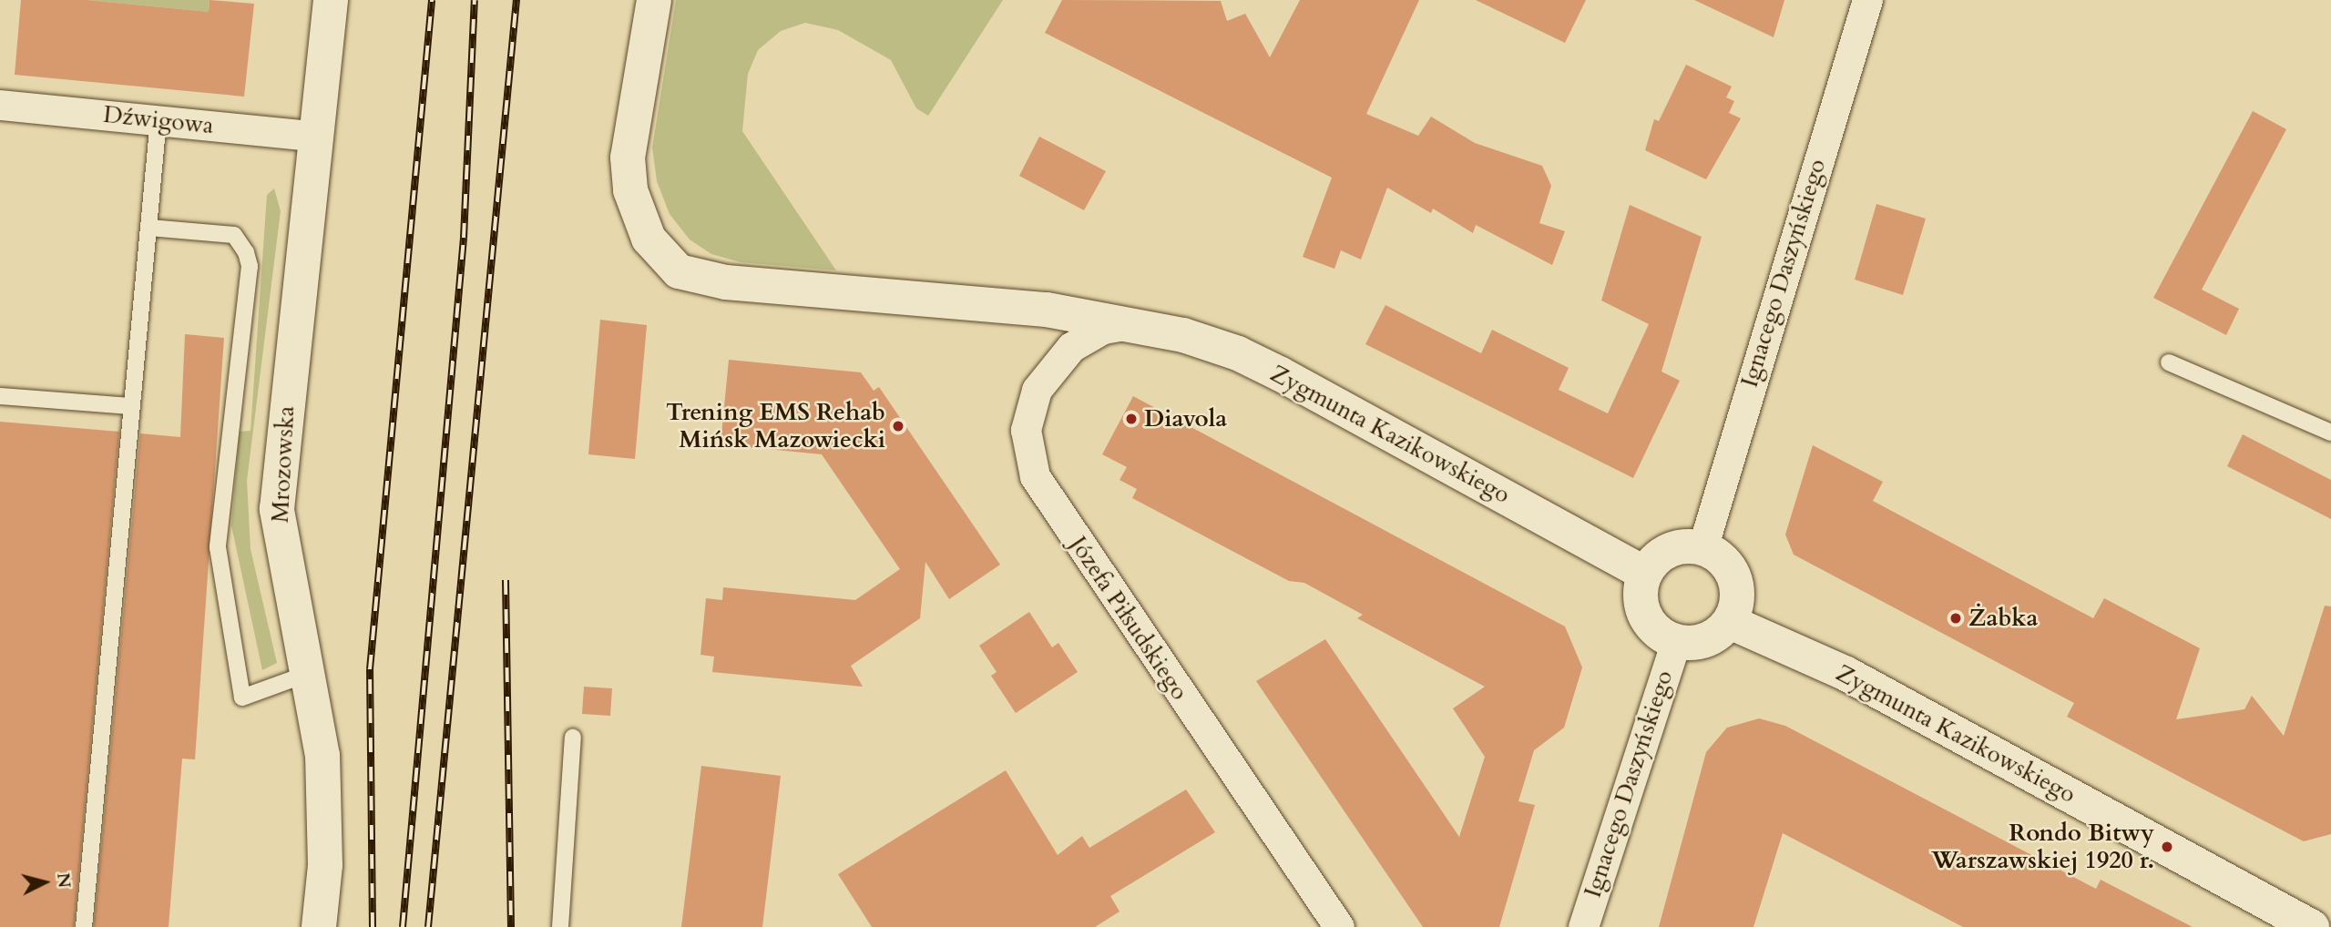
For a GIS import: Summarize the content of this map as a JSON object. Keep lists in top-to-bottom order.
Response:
{
  "streets": {
    "street": [
      "Dźwigowa",
      "Ignacego Daszyńskiego",
      "Zygmunta Kazikowskiego",
      "Mrozowska",
      "Józefa Piłsudskiego"
    ]
  },
  "crossings": [
    ["Dźwigowa", "Mrozowska"],
    ["Ignacego Daszyńskiego", "Zygmunta Kazikowskiego"],
    ["Zygmunta Kazikowskiego", "Józefa Piłsudskiego"]
  ],
  "places": [
    "Diavola",
    "Trening EMS Rehab Mińsk Mazowiecki",
    "Żabka",
    "Rondo Bitwy Warszawskiej 1920 r."
  ],
  "north": "right"
}
